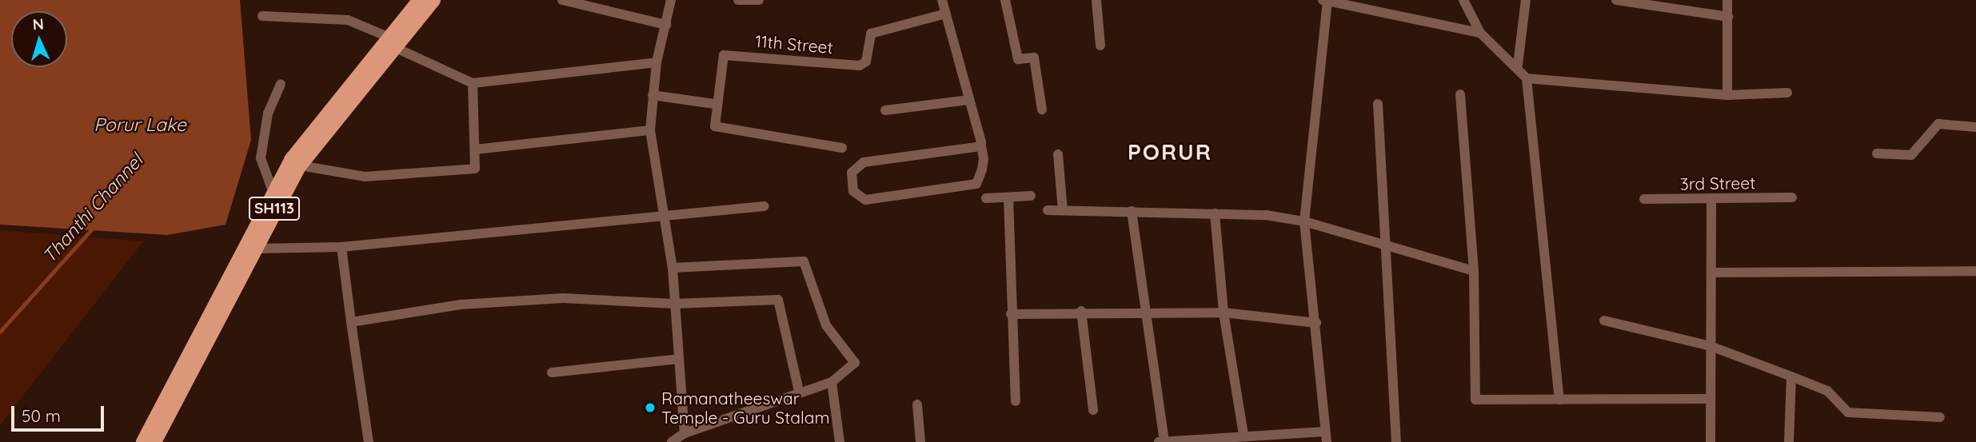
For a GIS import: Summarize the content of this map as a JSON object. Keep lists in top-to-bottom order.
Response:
{
  "streets": {
    "main road": ["SH113"],
    "street": ["11th Street", "3rd Street"]
  },
  "districts": ["PORUR"],
  "water": ["Porur Lake", "Thanthi Channel"],
  "places": ["Ramanatheeswar Temple - Guru Stalam"],
  "scale_bar": "50 m",
  "north": "top"
}
